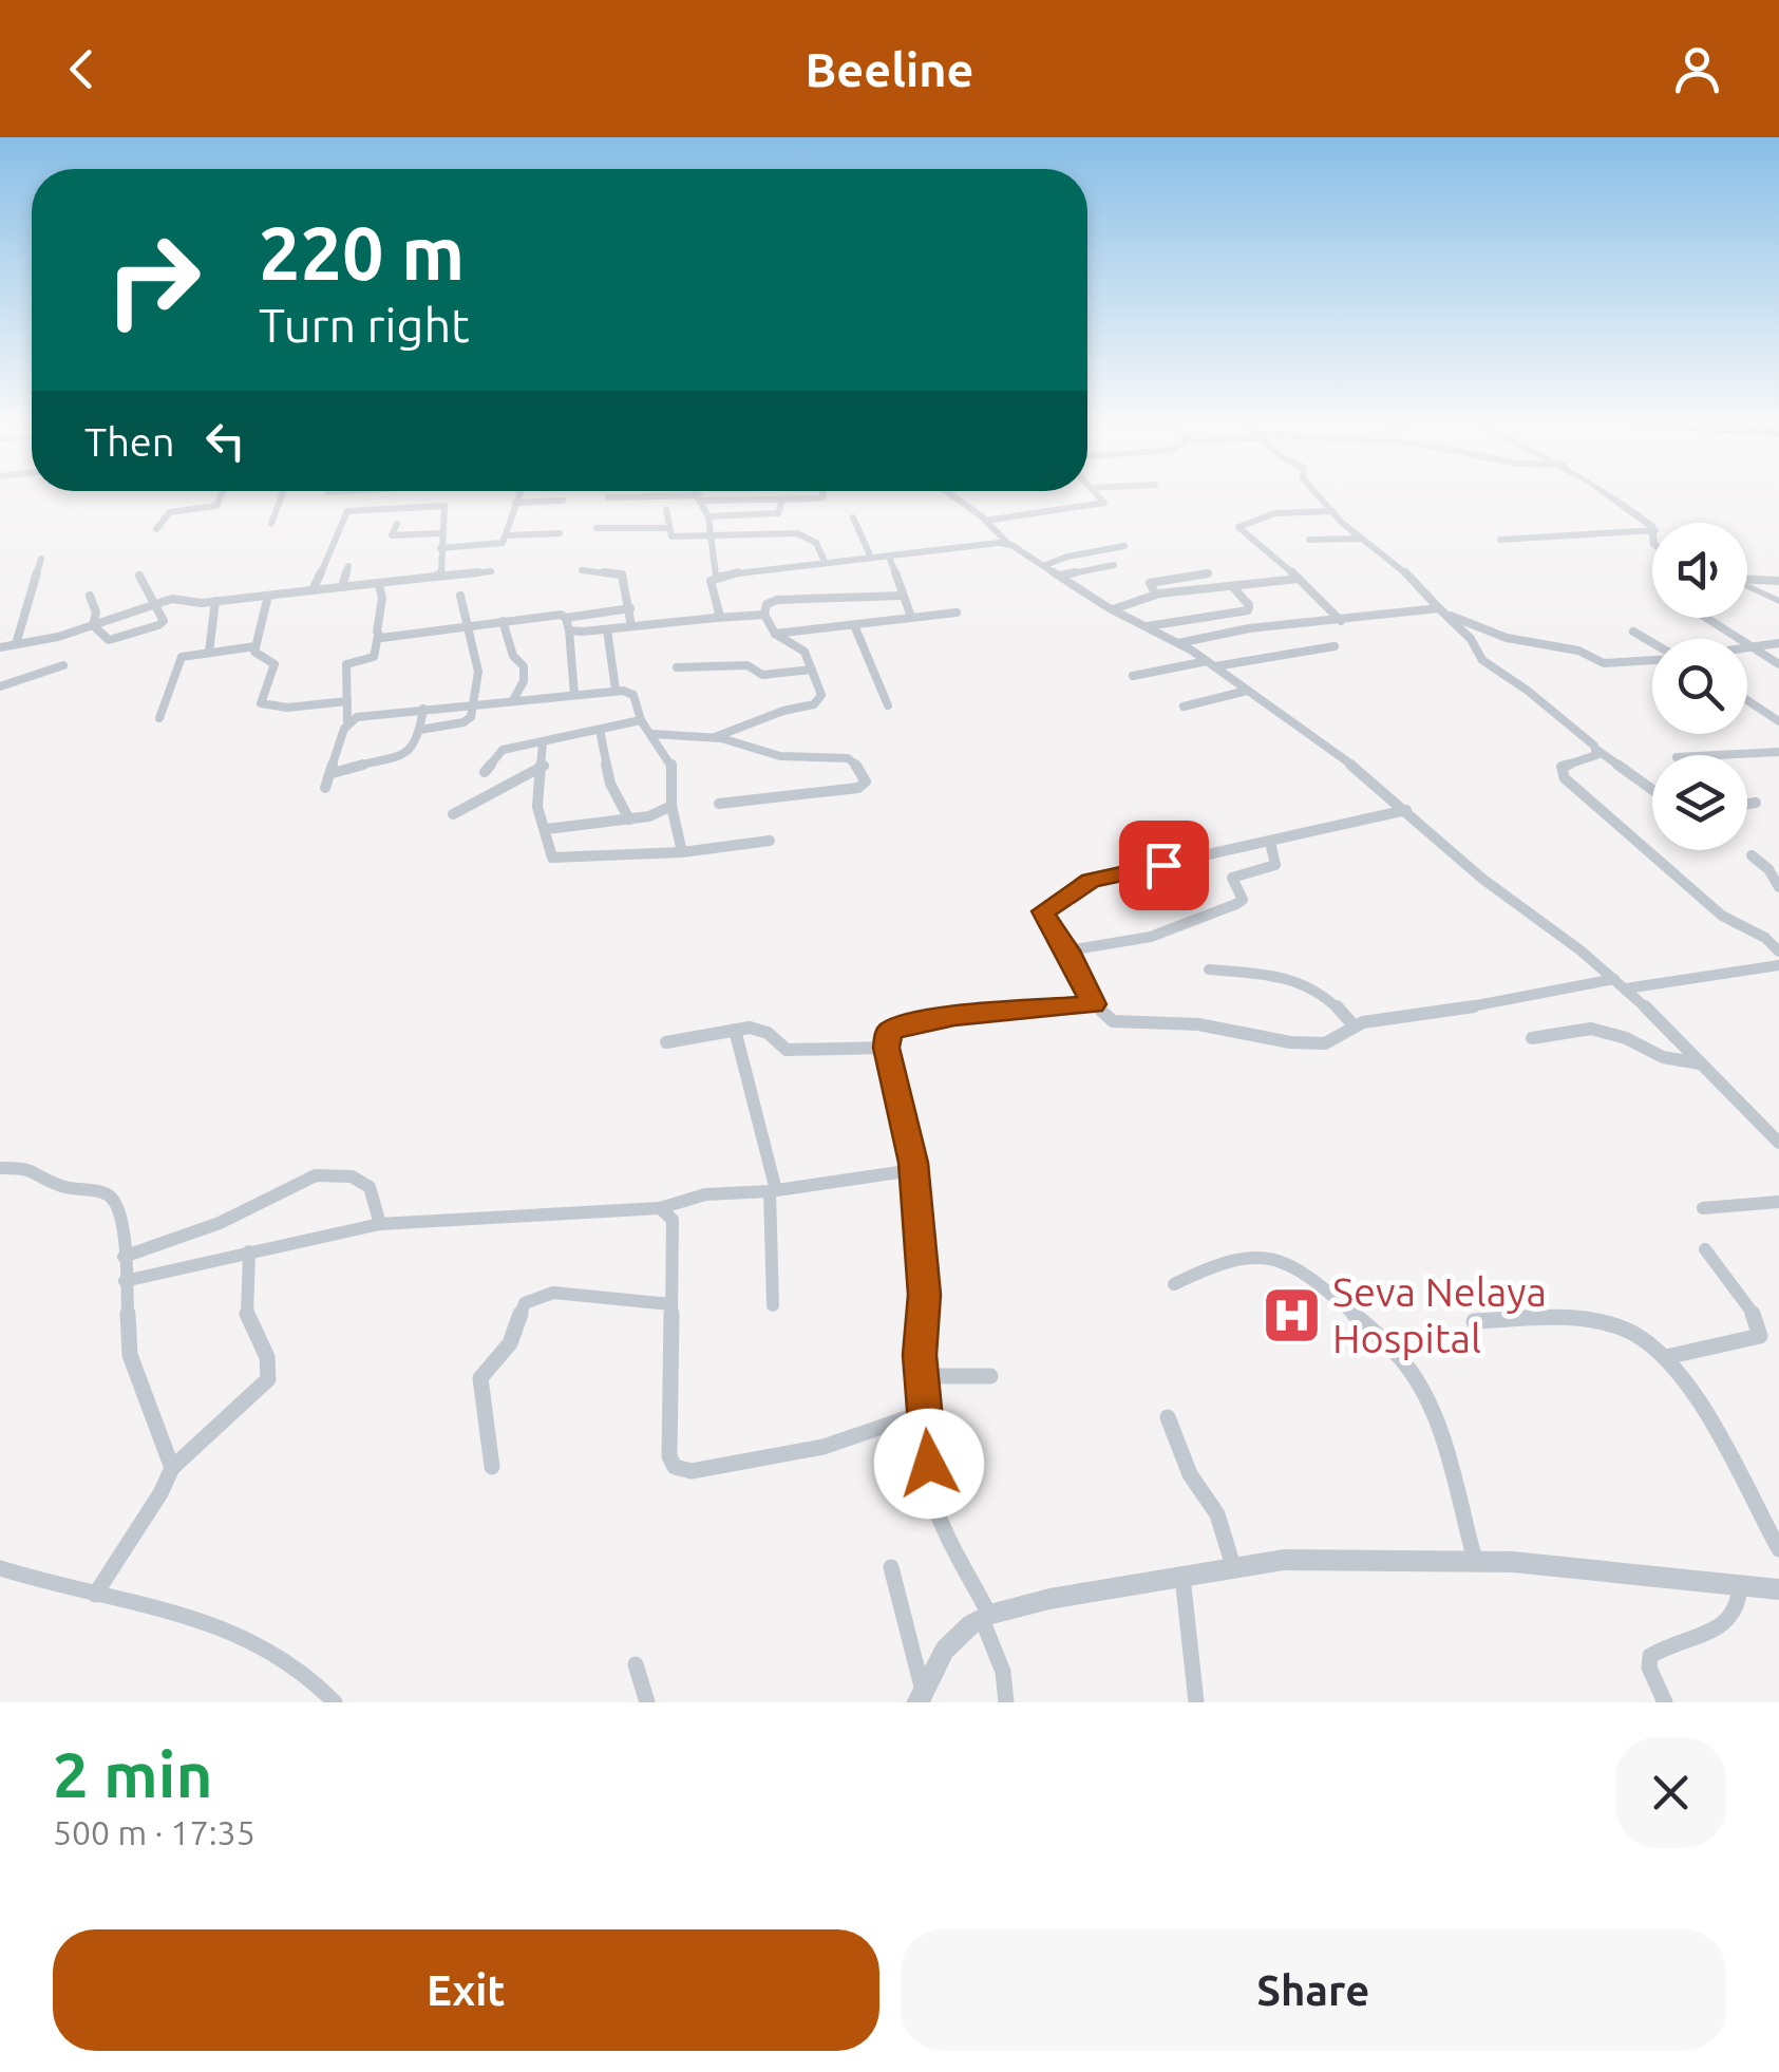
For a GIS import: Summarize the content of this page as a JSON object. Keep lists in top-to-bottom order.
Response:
{
  "places": {
    "hospital": ["Seva Nelaya Hospital"]
  },
  "page": {
    "header": "Beeline",
    "turn": ["220 m", "Turn right"],
    "then": "Then",
    "heading": ["2 min", "500 m · 17:35"],
    "buttons": ["Exit", "Share"]
  }
}
